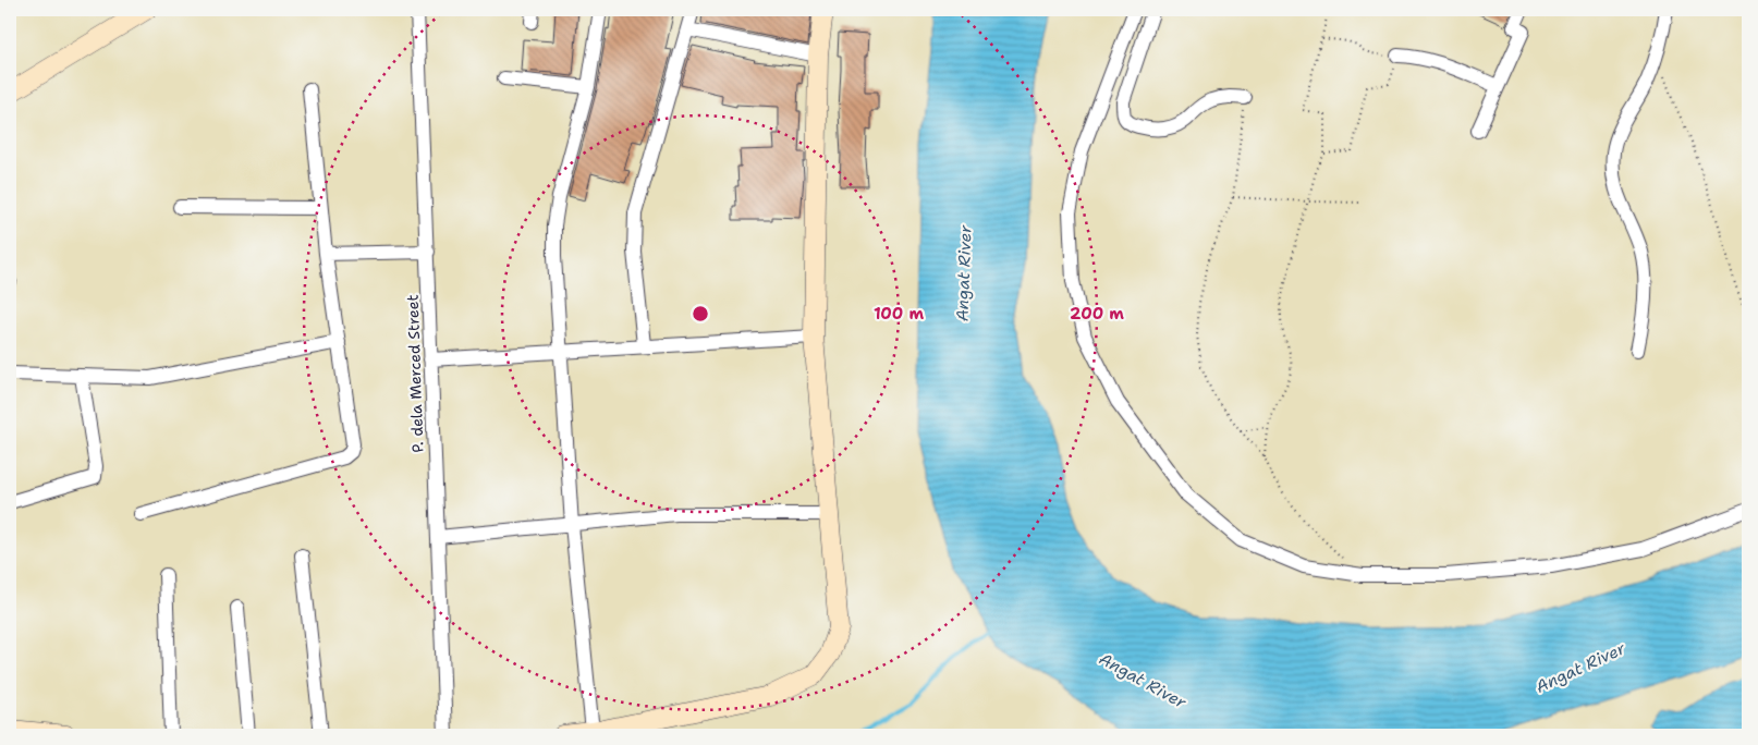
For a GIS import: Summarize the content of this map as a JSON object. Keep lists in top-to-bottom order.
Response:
{
  "streets": {
    "street": ["P. dela Merced Street"]
  },
  "water": ["Angat River"],
  "rings": ["100 m", "200 m"]
}
